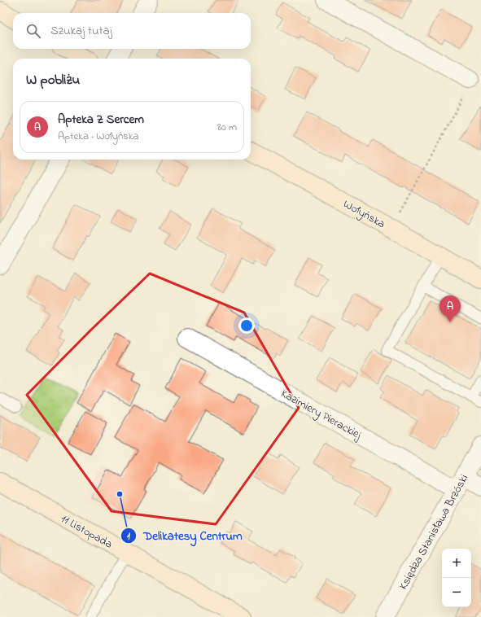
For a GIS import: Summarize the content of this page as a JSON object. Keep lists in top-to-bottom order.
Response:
{
  "streets": {
    "street": [
      "Wołyńska",
      "Kazimiery Pierackiej",
      "11 Listopada",
      "Księdza Stanisława Brzóski"
    ]
  },
  "crossings": [
    ["Kazimiery Pierackiej", "Księdza Stanisława Brzóski"]
  ],
  "places": ["Delikatesy Centrum"],
  "page": {
    "search": "Szukaj tutaj",
    "heading": "W pobliżu",
    "list": [
      {
        "mark": "A",
        "name": "Apteka Z Sercem",
        "note": "Apteka · Wołyńska",
        "value": "80 m"
      }
    ],
    "pins": "A",
    "map_buttons": ["+", "−"]
  }
}
